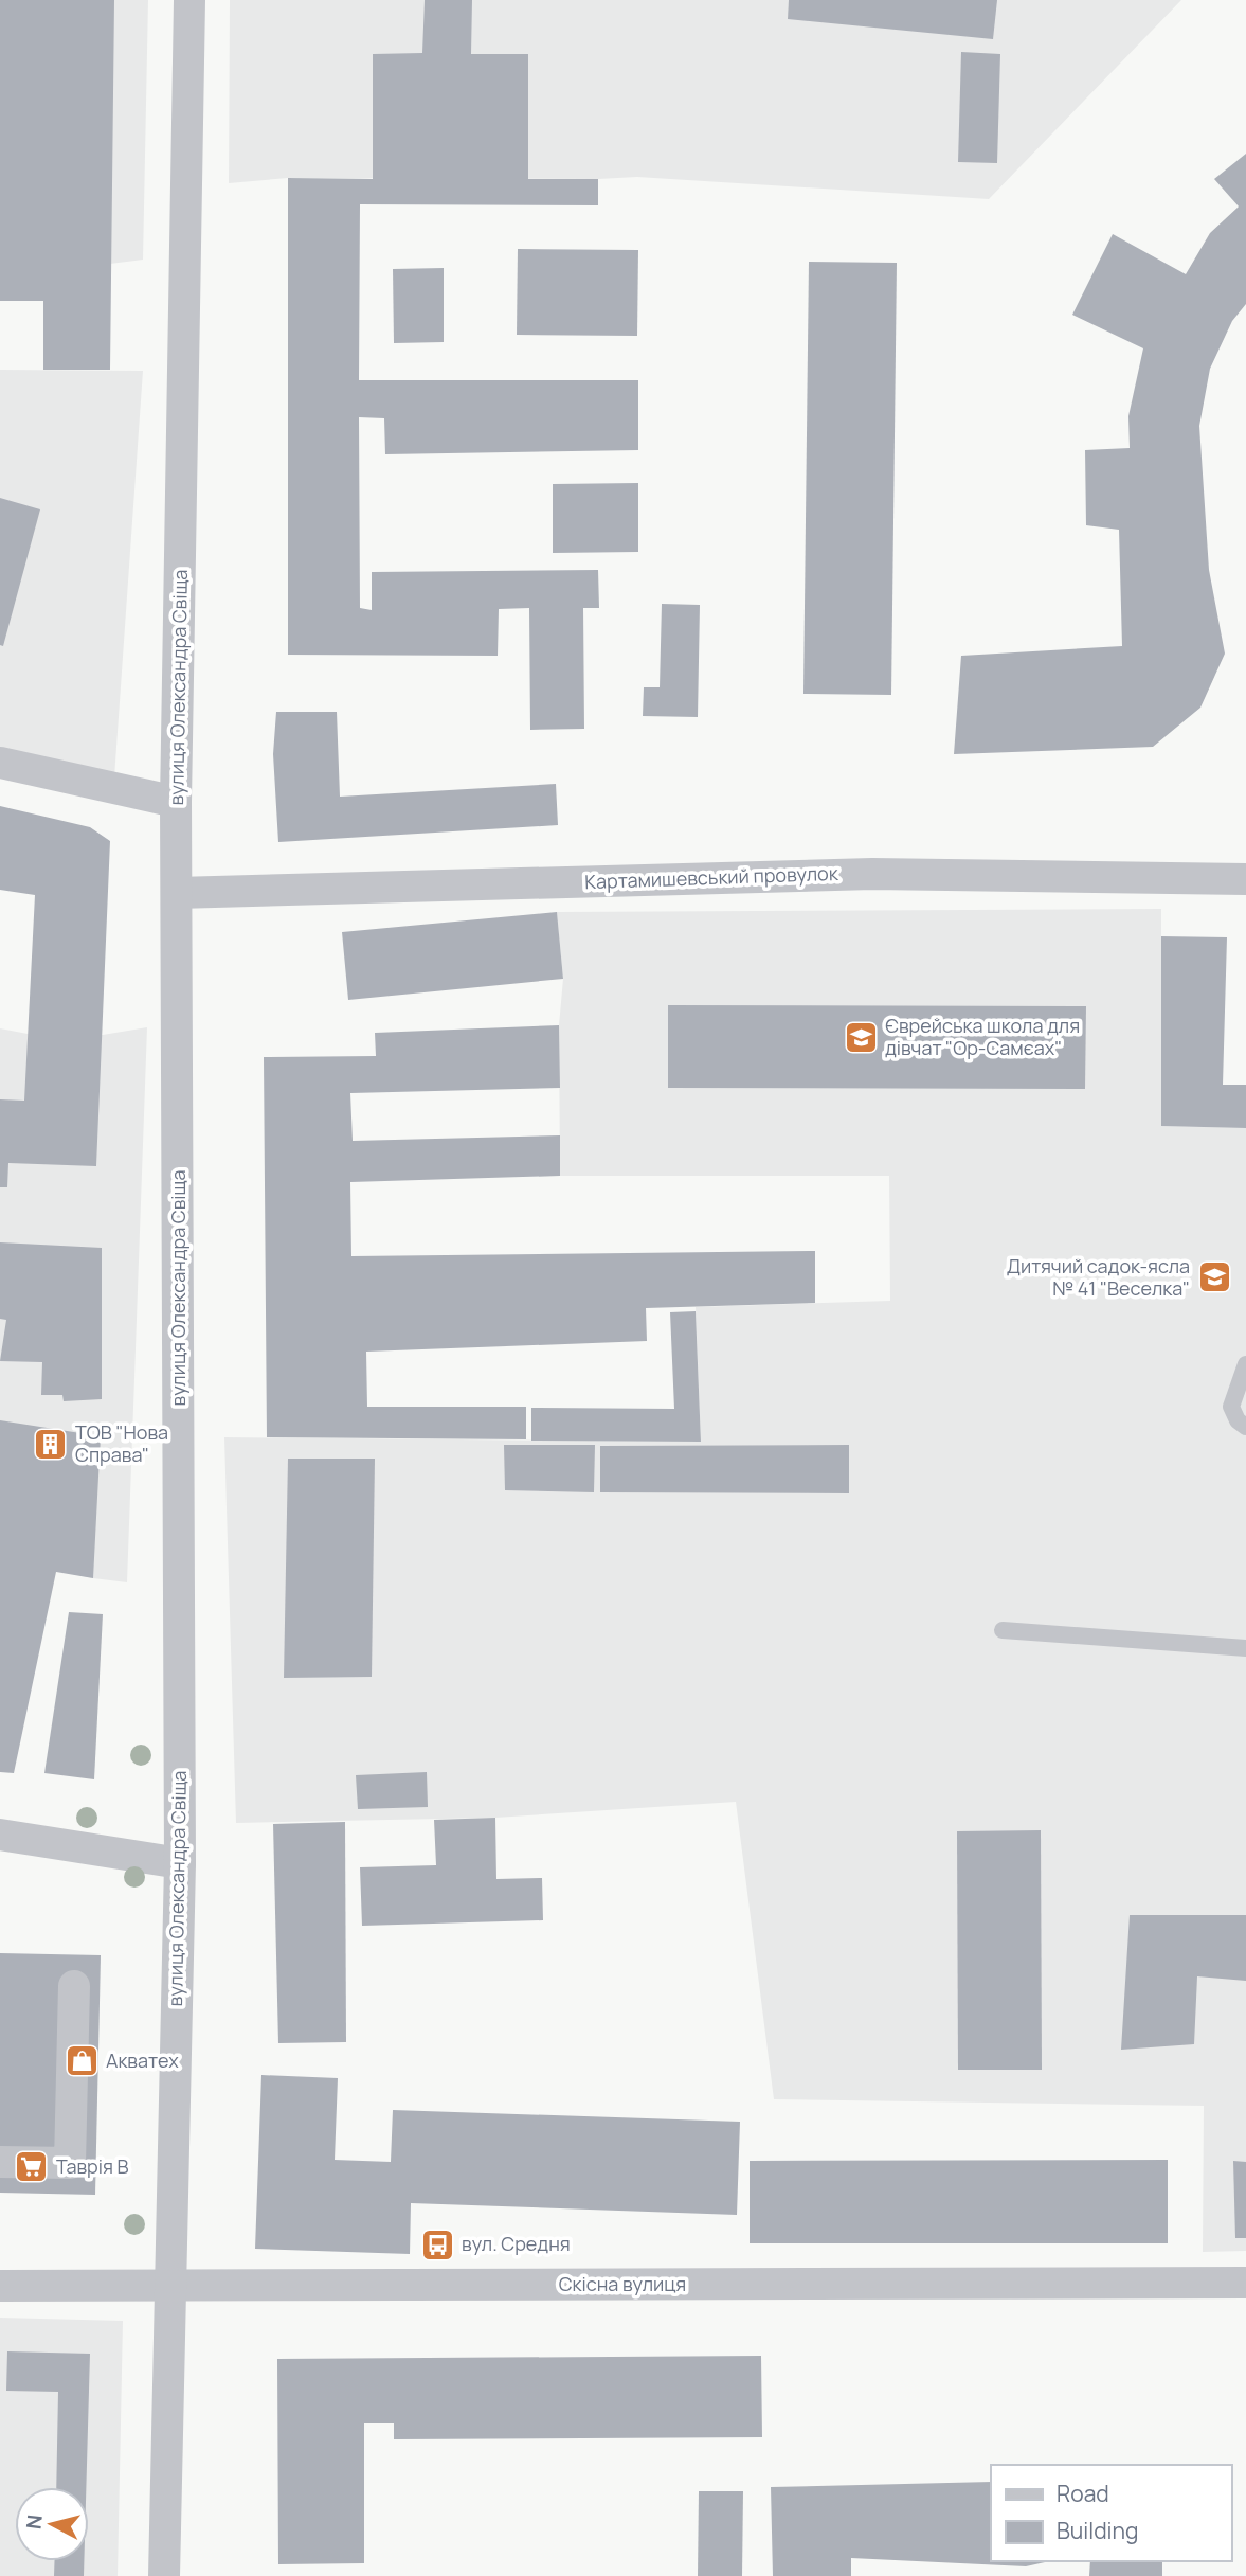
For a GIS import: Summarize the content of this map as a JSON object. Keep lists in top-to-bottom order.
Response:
{
  "streets": {
    "street": ["вулиця Олександра Свіща", "Картамишевський провулок", "Cкісна вулиця"]
  },
  "crossings": [
    ["вулиця Олександра Свіща", "Картамишевський провулок"],
    ["вулиця Олександра Свіща", "Cкісна вулиця"]
  ],
  "places": {
    "school or university": ["Єврейська школа для дівчат \"Ор-Самєах\"", "Дитячий садок-ясла № 41 \"Веселка\""],
    "building": ["ТОВ \"Нова Справа\""],
    "shop": ["Акватех"],
    "supermarket": ["Таврія В"],
    "bus stop": ["вул. Средня"]
  },
  "legend": ["Road", "Building"],
  "north": "left"
}
